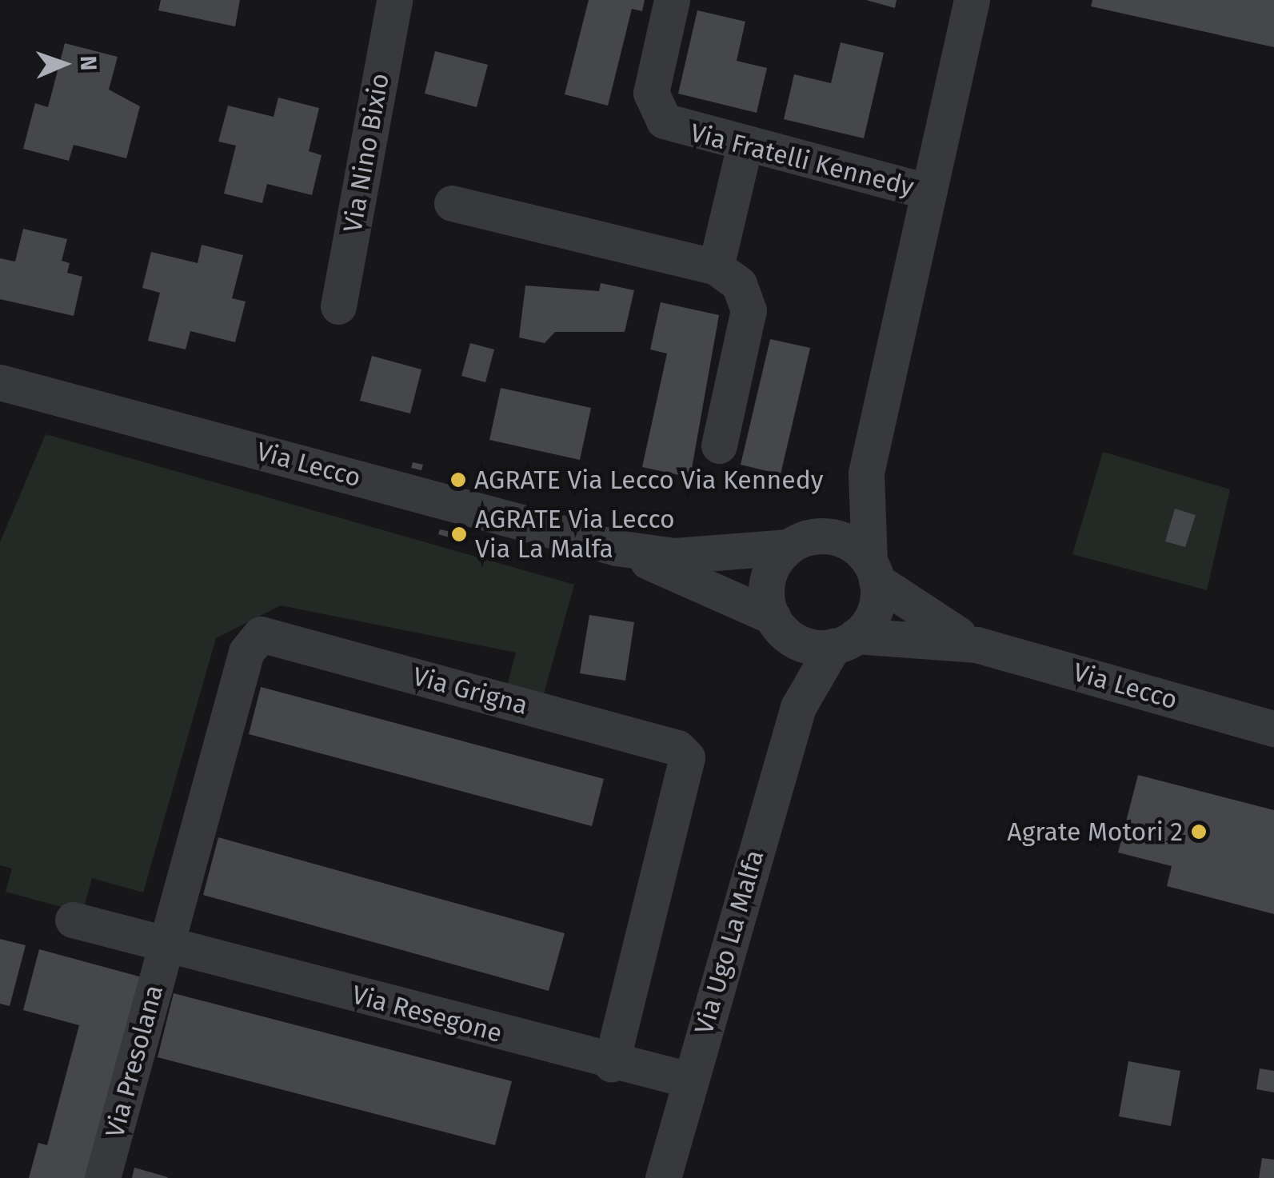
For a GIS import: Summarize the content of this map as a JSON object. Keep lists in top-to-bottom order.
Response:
{
  "streets": {
    "street": [
      "Via Nino Bixio",
      "Via Fratelli Kennedy",
      "Via Lecco",
      "Via Grigna",
      "Via Ugo La Malfa",
      "Via Resegone",
      "Via Presolana"
    ]
  },
  "crossings": [
    ["Via Fratelli Kennedy", "Via Lecco"],
    ["Via Fratelli Kennedy", "Via Ugo La Malfa"],
    ["Via Lecco", "Via Ugo La Malfa"],
    ["Via Grigna", "Via Resegone"],
    ["Via Grigna", "Via Presolana"],
    ["Via Ugo La Malfa", "Via Resegone"],
    ["Via Resegone", "Via Presolana"]
  ],
  "places": ["AGRATE Via Lecco Via Kennedy", "AGRATE Via Lecco Via La Malfa", "Agrate Motori 2"],
  "north": "right"
}
